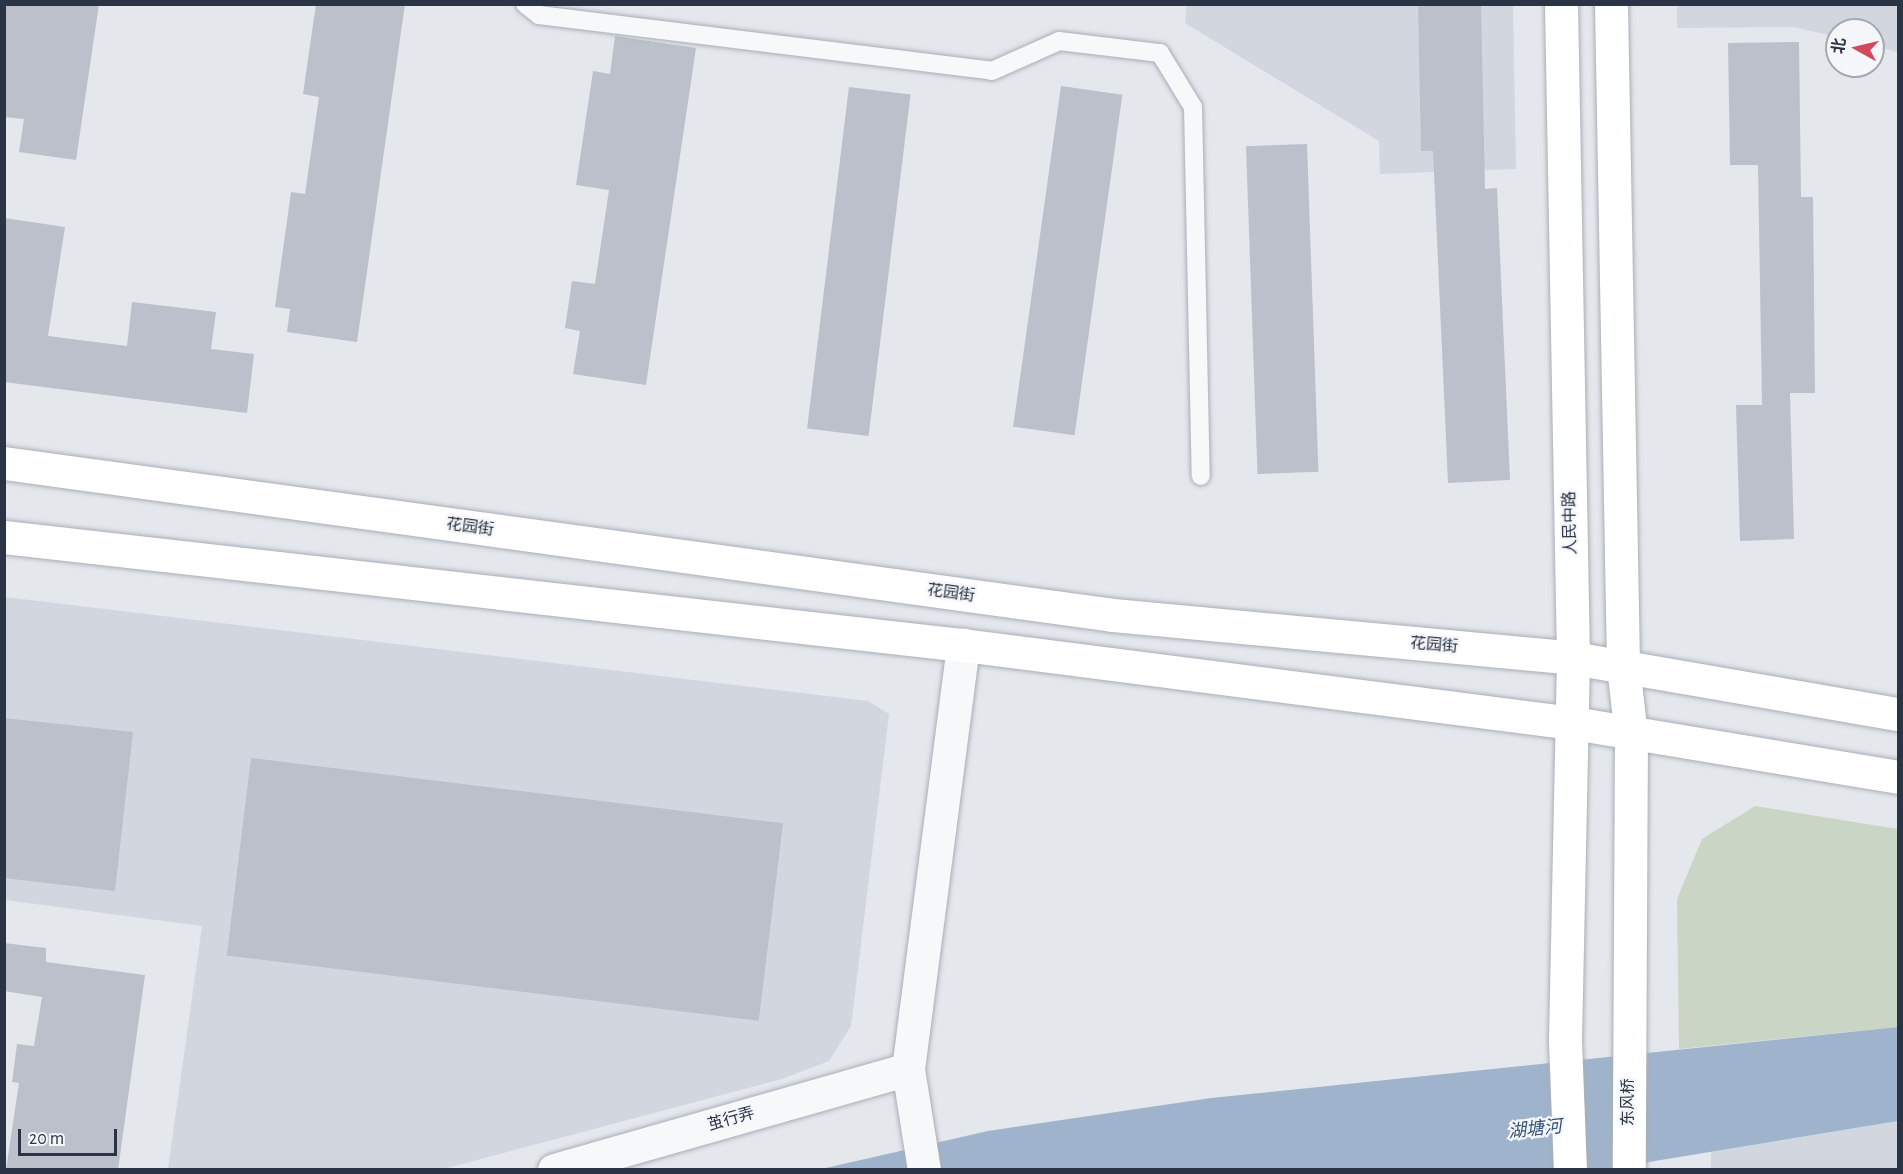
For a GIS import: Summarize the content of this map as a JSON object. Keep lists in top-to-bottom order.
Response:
{
  "streets": {
    "main road": ["人民中路", "花园街", "东风桥"],
    "street": ["茧行弄"]
  },
  "crossings": [
    ["人民中路", "花园街"]
  ],
  "water": ["湖塘河"],
  "scale_bar": "20 m",
  "north": "left"
}
